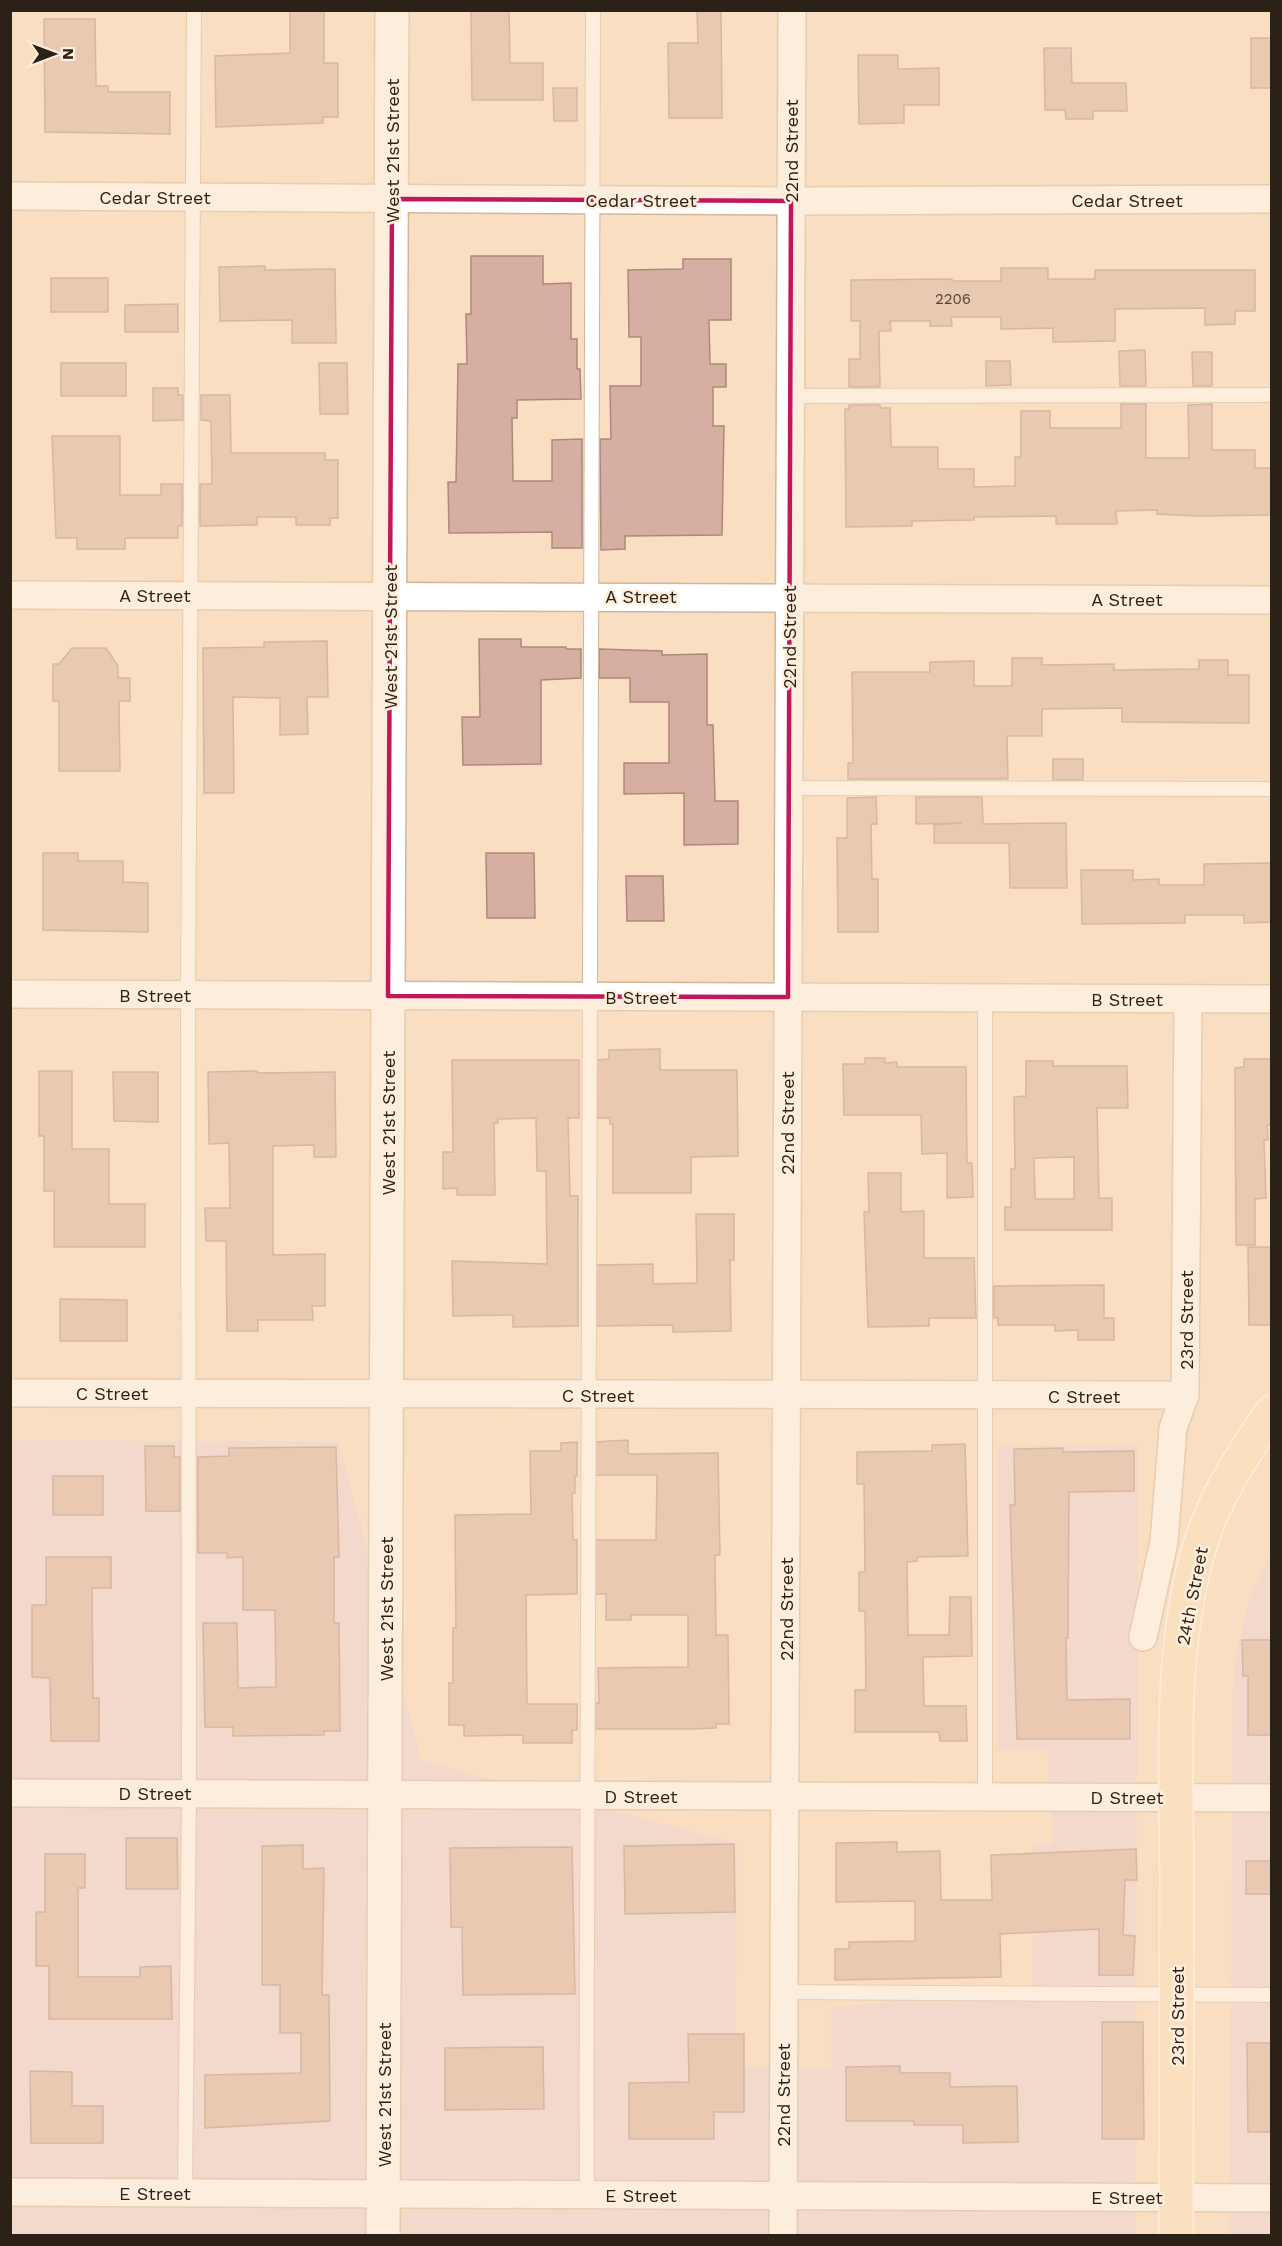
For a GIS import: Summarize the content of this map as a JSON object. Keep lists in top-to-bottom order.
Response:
{
  "streets": {
    "main road": ["23rd Street", "24th Street"],
    "street": [
      "West 21st Street",
      "22nd Street",
      "Cedar Street",
      "A Street",
      "B Street",
      "C Street",
      "D Street",
      "E Street"
    ]
  },
  "crossings": [
    ["West 21st Street", "Cedar Street"],
    ["West 21st Street", "A Street"],
    ["West 21st Street", "B Street"],
    ["West 21st Street", "C Street"],
    ["West 21st Street", "D Street"],
    ["West 21st Street", "E Street"],
    ["22nd Street", "Cedar Street"],
    ["22nd Street", "A Street"],
    ["22nd Street", "B Street"],
    ["22nd Street", "C Street"],
    ["22nd Street", "D Street"],
    ["22nd Street", "E Street"],
    ["B Street", "23rd Street"],
    ["23rd Street", "C Street"],
    ["23rd Street", "24th Street"],
    ["23rd Street", "D Street"],
    ["23rd Street", "E Street"],
    ["24th Street", "D Street"]
  ],
  "house_numbers": ["2206"],
  "north": "right"
}
